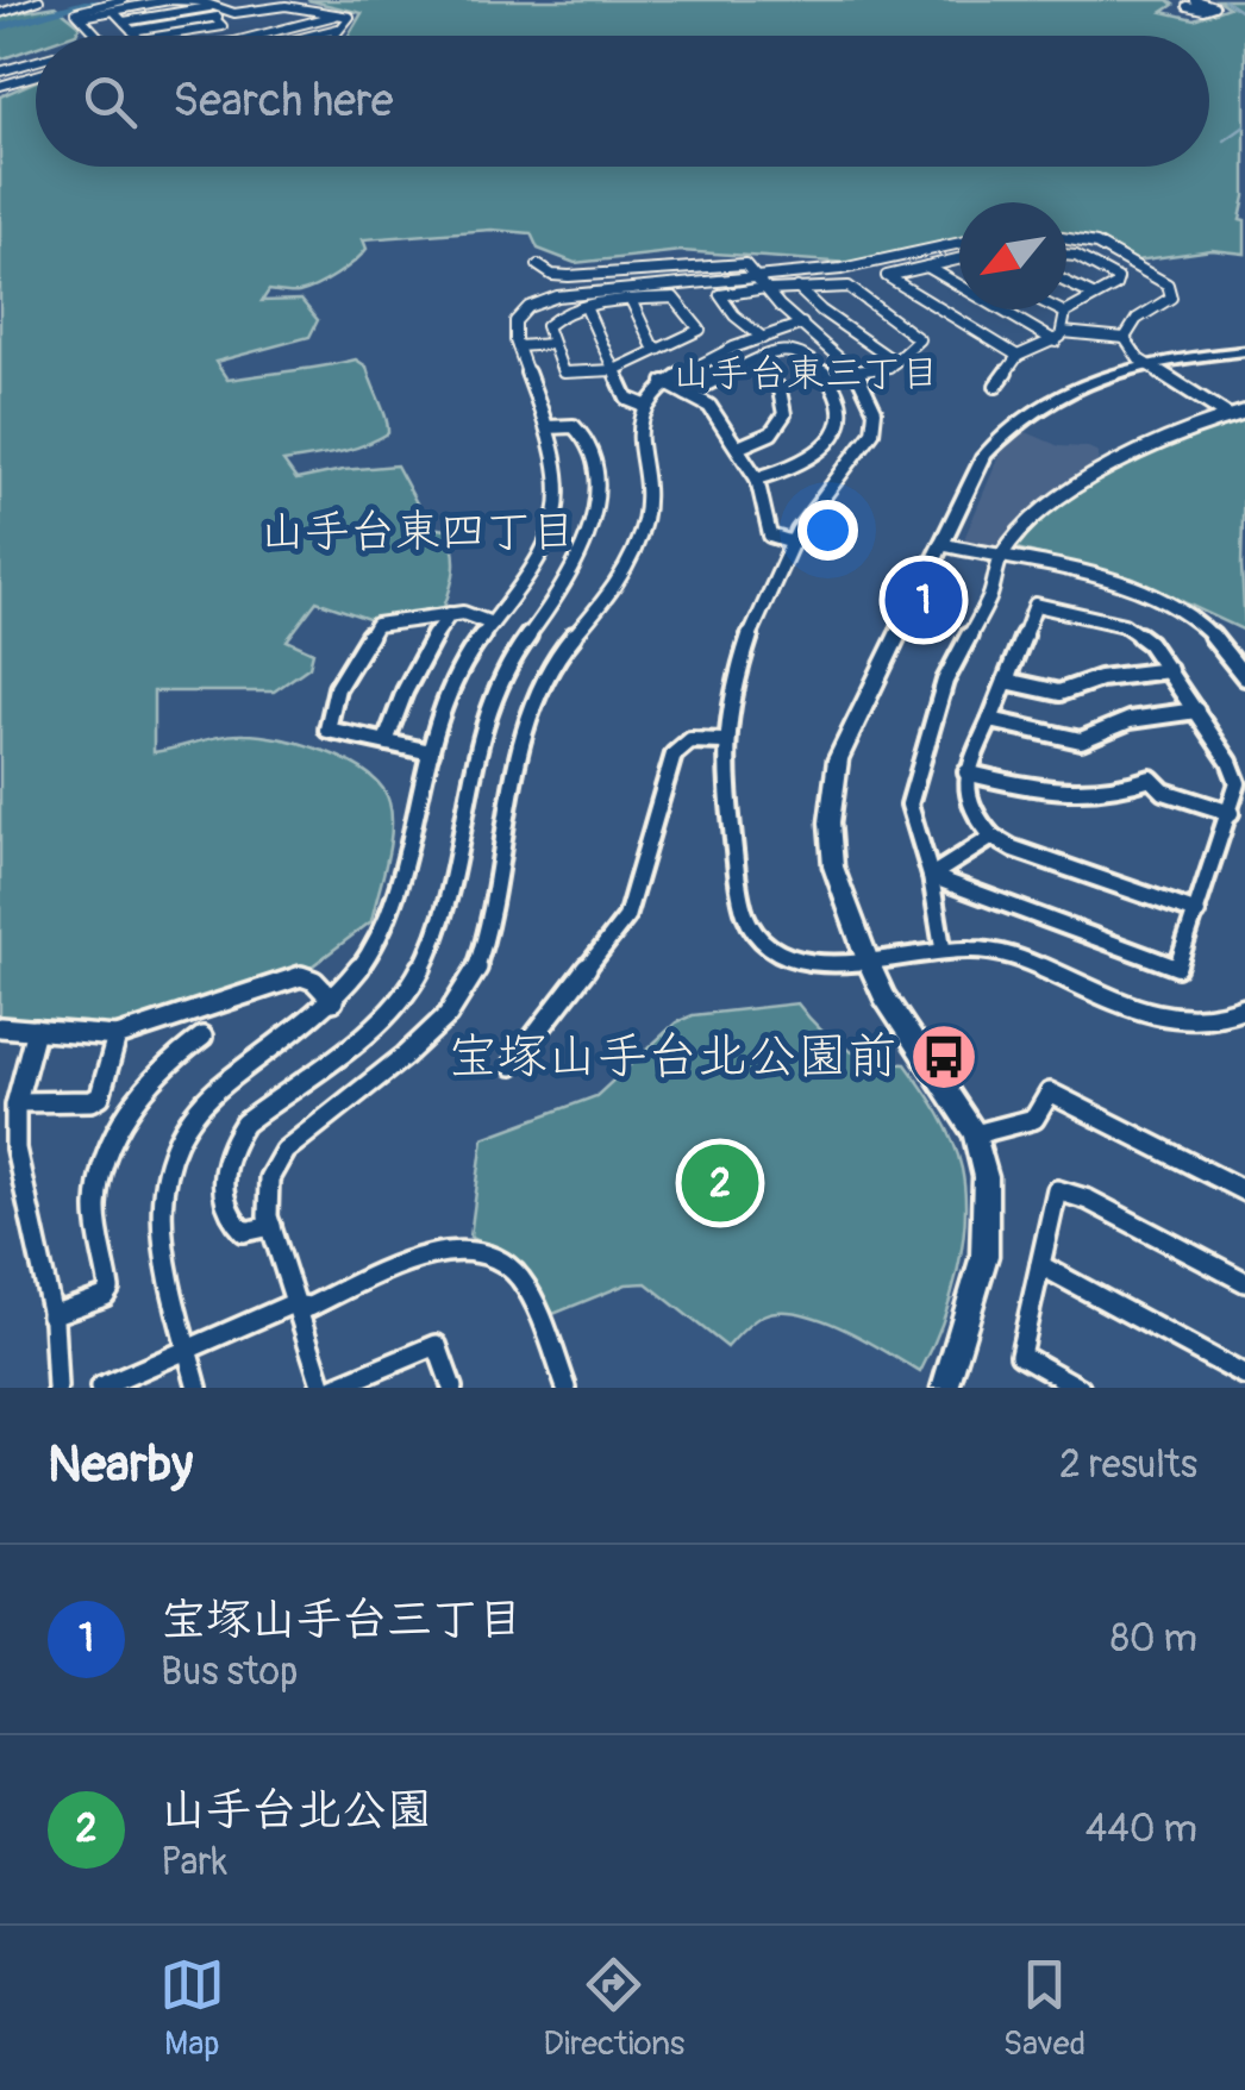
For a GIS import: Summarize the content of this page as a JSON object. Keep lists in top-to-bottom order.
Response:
{
  "districts": ["山手台東三丁目", "山手台東四丁目"],
  "places": {
    "bus stop": ["宝塚山手台北公園前"]
  },
  "north": "bottom left",
  "page": {
    "search": "Search here",
    "pins": ["1", "2"],
    "heading": ["Nearby", "2 results"],
    "list": [
      {
        "mark": "1",
        "name": "宝塚山手台三丁目",
        "note": "Bus stop",
        "value": "80 m"
      },
      {
        "mark": "2",
        "name": "山手台北公園",
        "note": "Park",
        "value": "440 m"
      }
    ],
    "nav": ["Map", "Directions", "Saved"]
  }
}
